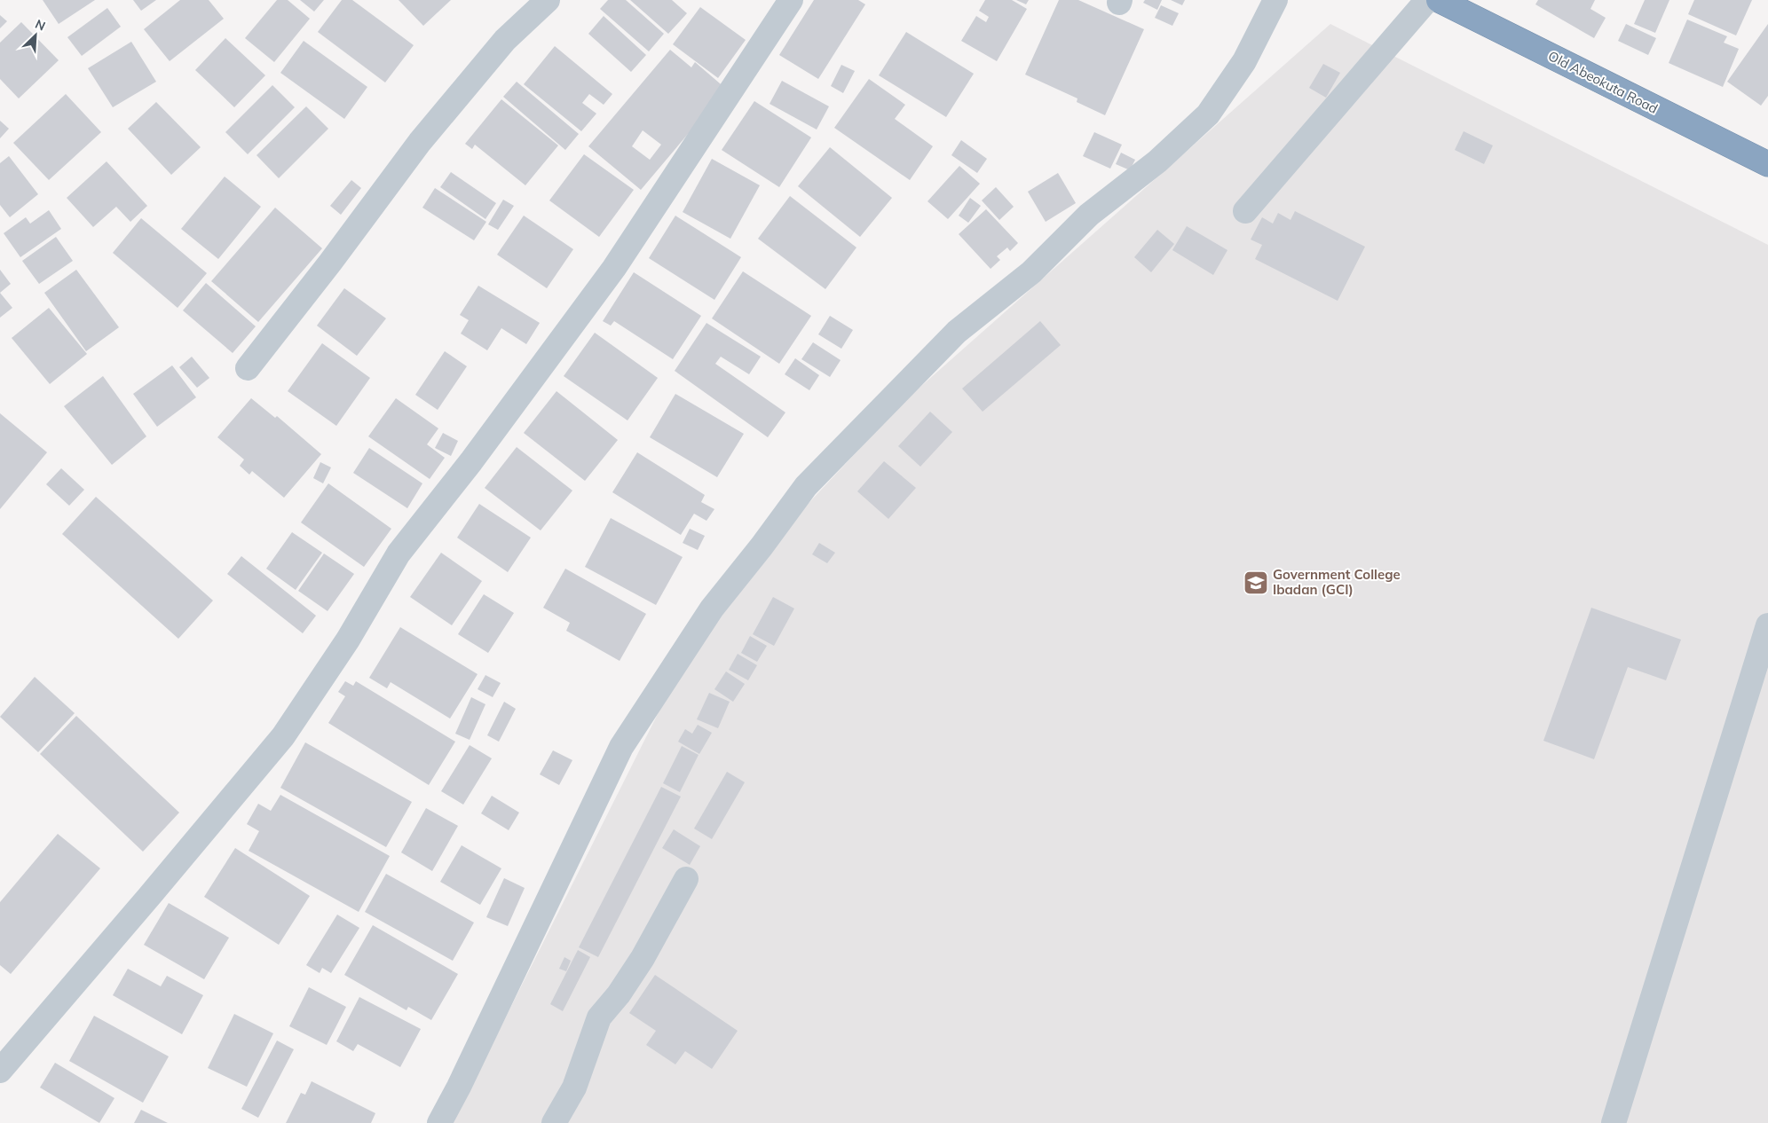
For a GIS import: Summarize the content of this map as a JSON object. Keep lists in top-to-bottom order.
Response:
{
  "streets": {
    "highway": ["Old Abeokuta Road"]
  },
  "places": {
    "school or university": ["Government College Ibadan (GCI)"]
  },
  "north": "top right"
}
